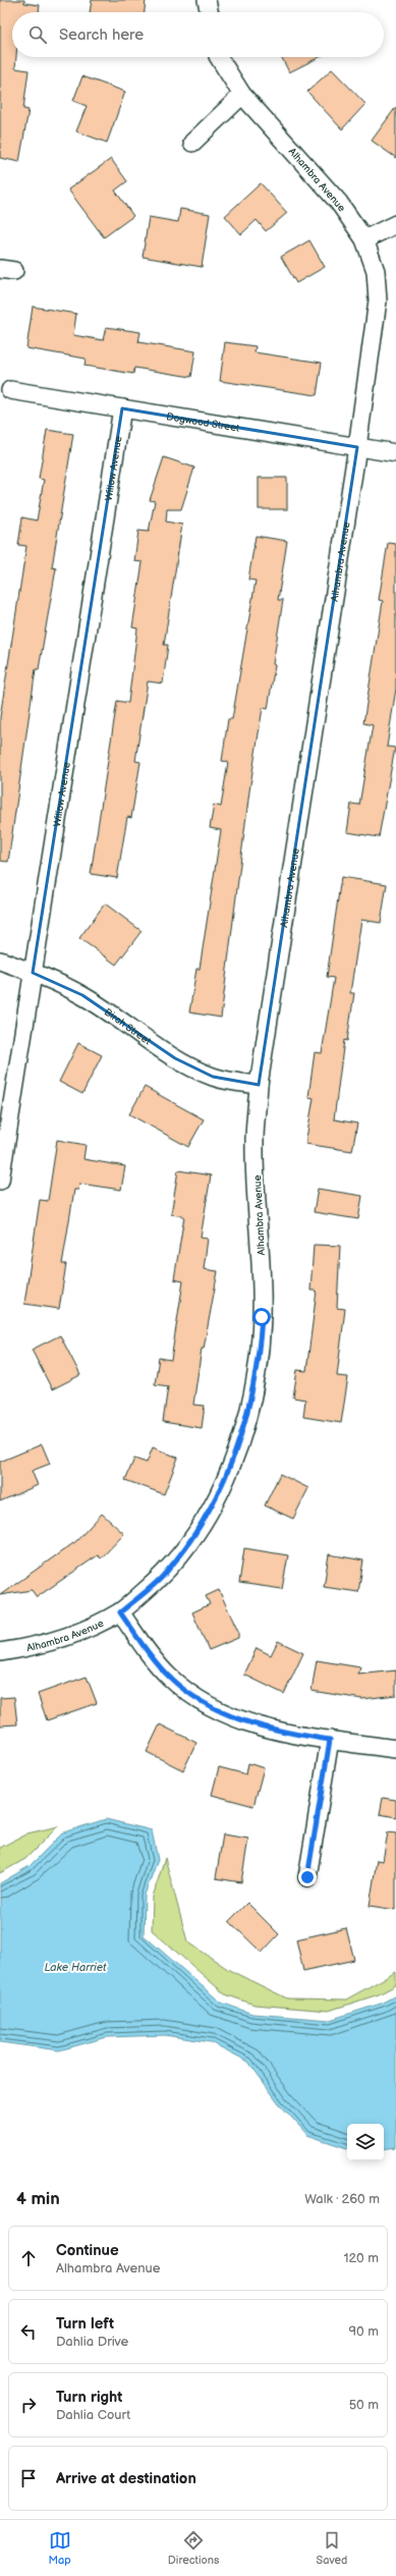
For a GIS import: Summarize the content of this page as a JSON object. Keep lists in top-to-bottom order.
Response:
{
  "streets": {
    "street": [
      "Alhambra Avenue",
      "Dogwood Street",
      "Willow Avenue",
      "Birch Street"
    ]
  },
  "crossings": [
    ["Alhambra Avenue", "Dogwood Street"],
    ["Alhambra Avenue", "Birch Street"],
    ["Dogwood Street", "Willow Avenue"],
    ["Willow Avenue", "Birch Street"]
  ],
  "water": ["Lake Harriet"],
  "page": {
    "search": "Search here",
    "heading": ["4 min", "Walk · 260 m"],
    "list": [
      ["Continue", "Alhambra Avenue", "120 m"],
      ["Turn left", "Dahlia Drive", "90 m"],
      ["Turn right", "Dahlia Court", "50 m"],
      "Arrive at destination"
    ],
    "nav": ["Map", "Directions", "Saved"]
  }
}
